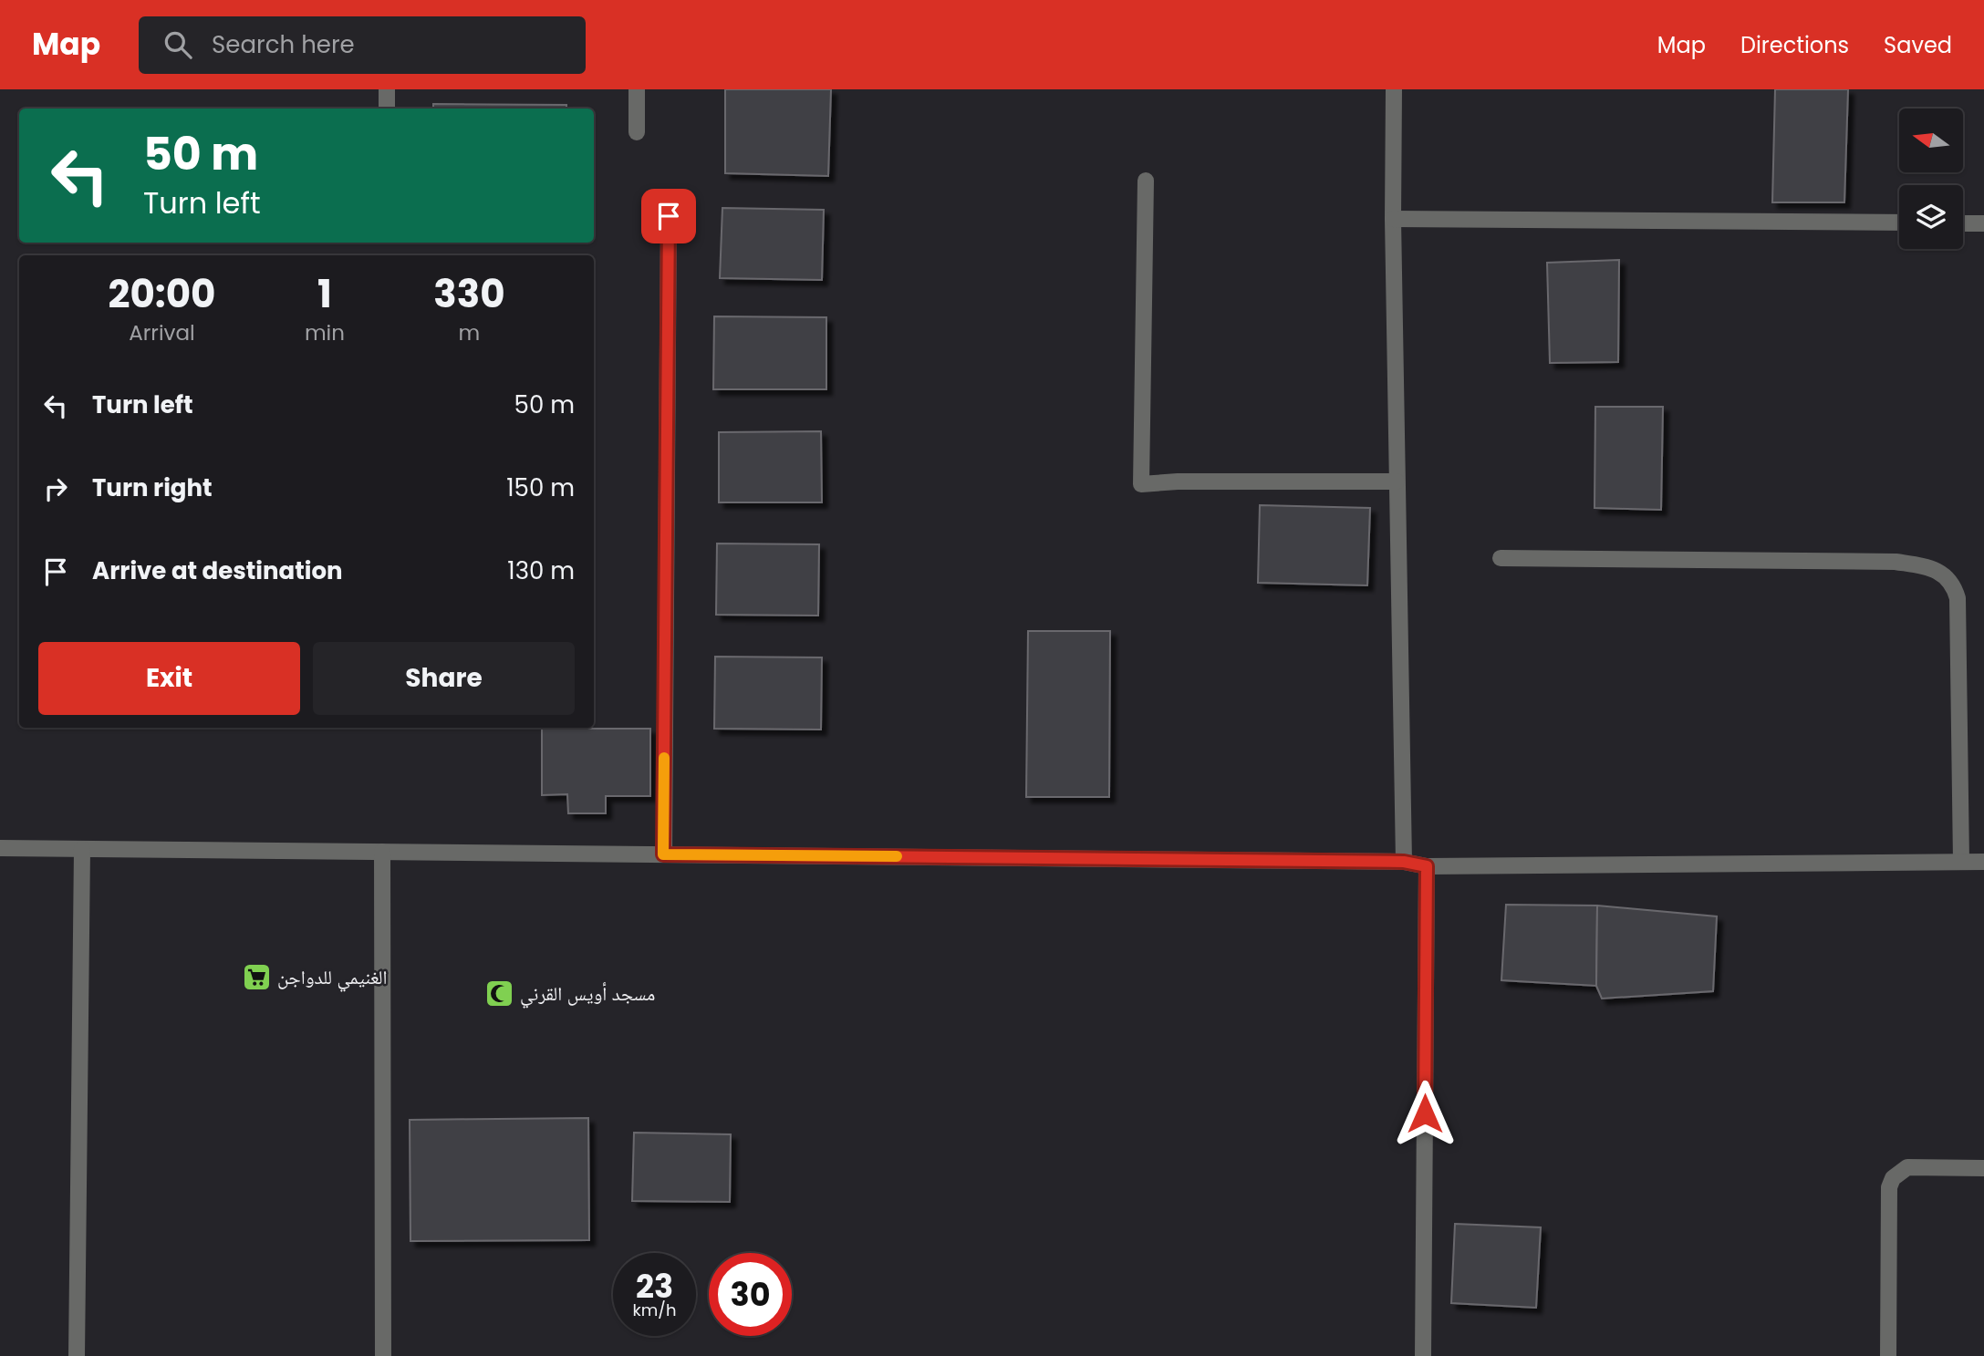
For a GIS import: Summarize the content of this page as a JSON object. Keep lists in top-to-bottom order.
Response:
{
  "places": {
    "supermarket": ["الغنيمي للدواجن"],
    "mosque": ["مسجد أويس القرني"]
  },
  "north": "left",
  "page": {
    "header": "Map",
    "search": "Search here",
    "nav": ["Map", "Directions", "Saved"],
    "turn": ["50 m", "Turn left"],
    "eta": [
      "20:00",
      "Arrival",
      "1",
      "min",
      "330",
      "m"
    ],
    "list": [
      {
        "name": "Turn left",
        "value": "50 m"
      },
      {
        "name": "Turn right",
        "value": "150 m"
      },
      {
        "name": "Arrive at destination",
        "value": "130 m"
      }
    ],
    "buttons": ["Exit", "Share"],
    "speed": "23 km/h",
    "limit": "30"
  }
}
